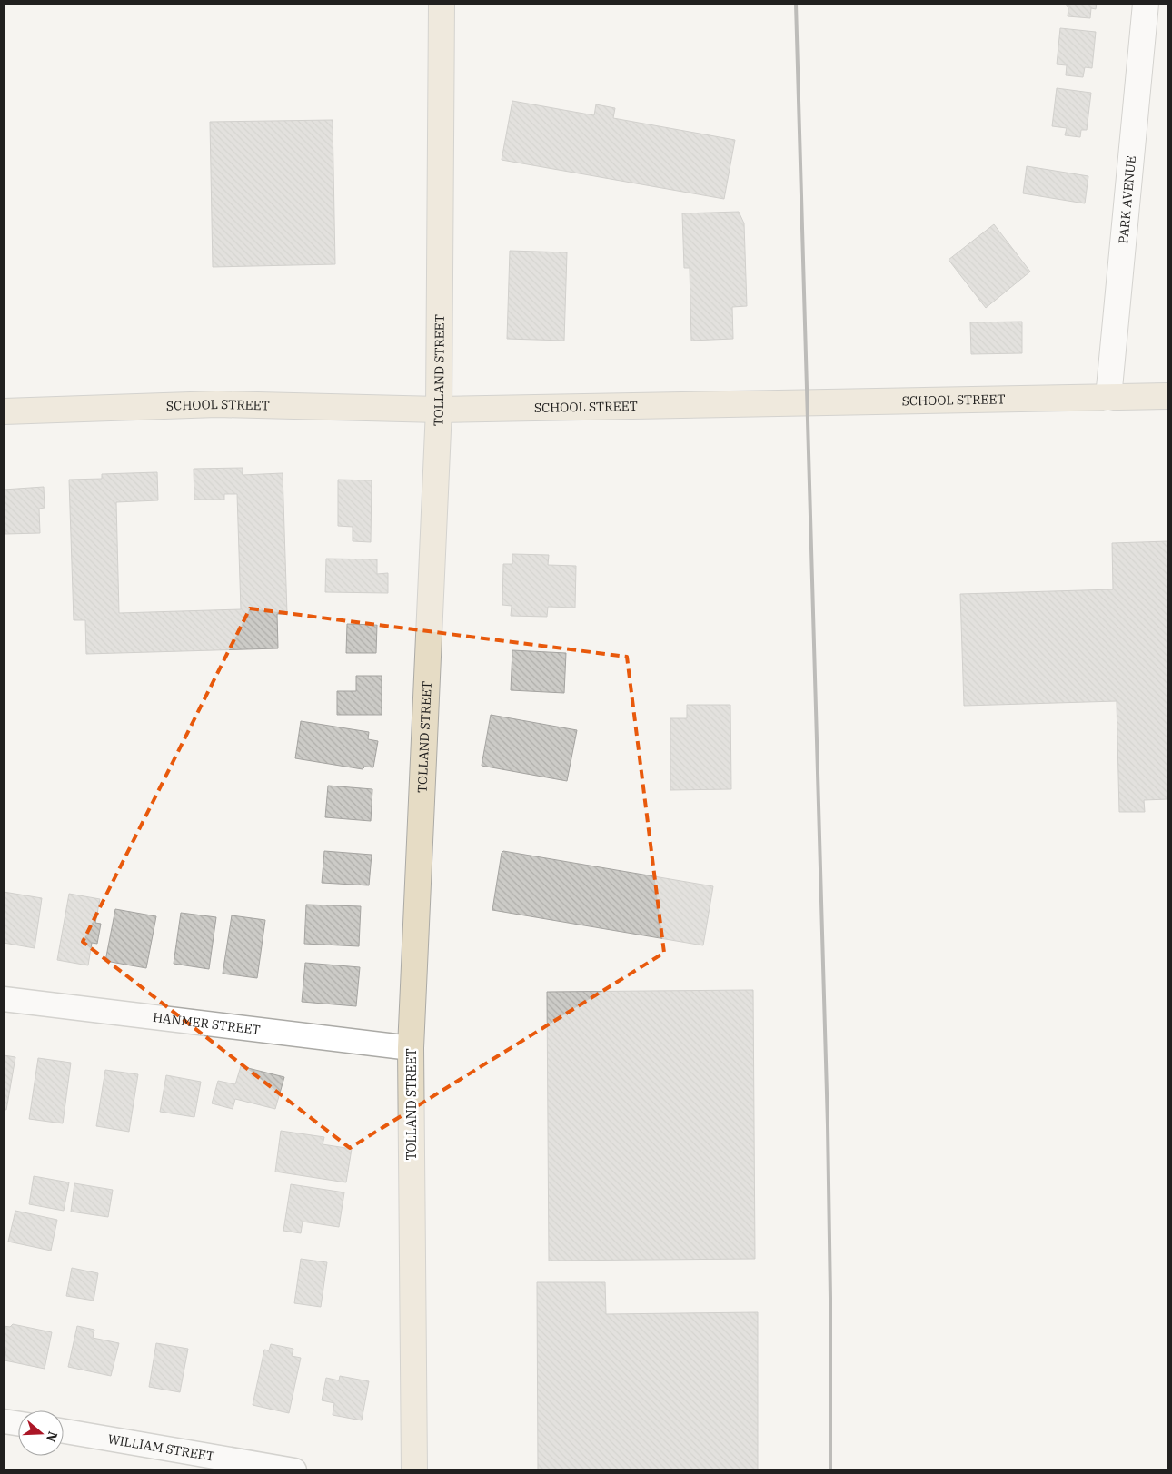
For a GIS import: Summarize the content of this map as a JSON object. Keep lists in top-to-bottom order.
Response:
{
  "streets": {
    "main road": ["TOLLAND STREET", "SCHOOL STREET"],
    "street": ["PARK AVENUE", "HANMER STREET", "WILLIAM STREET"]
  },
  "crossings": [
    ["PARK AVENUE", "SCHOOL STREET"],
    ["TOLLAND STREET", "SCHOOL STREET"],
    ["TOLLAND STREET", "HANMER STREET"]
  ],
  "north": "right"
}
